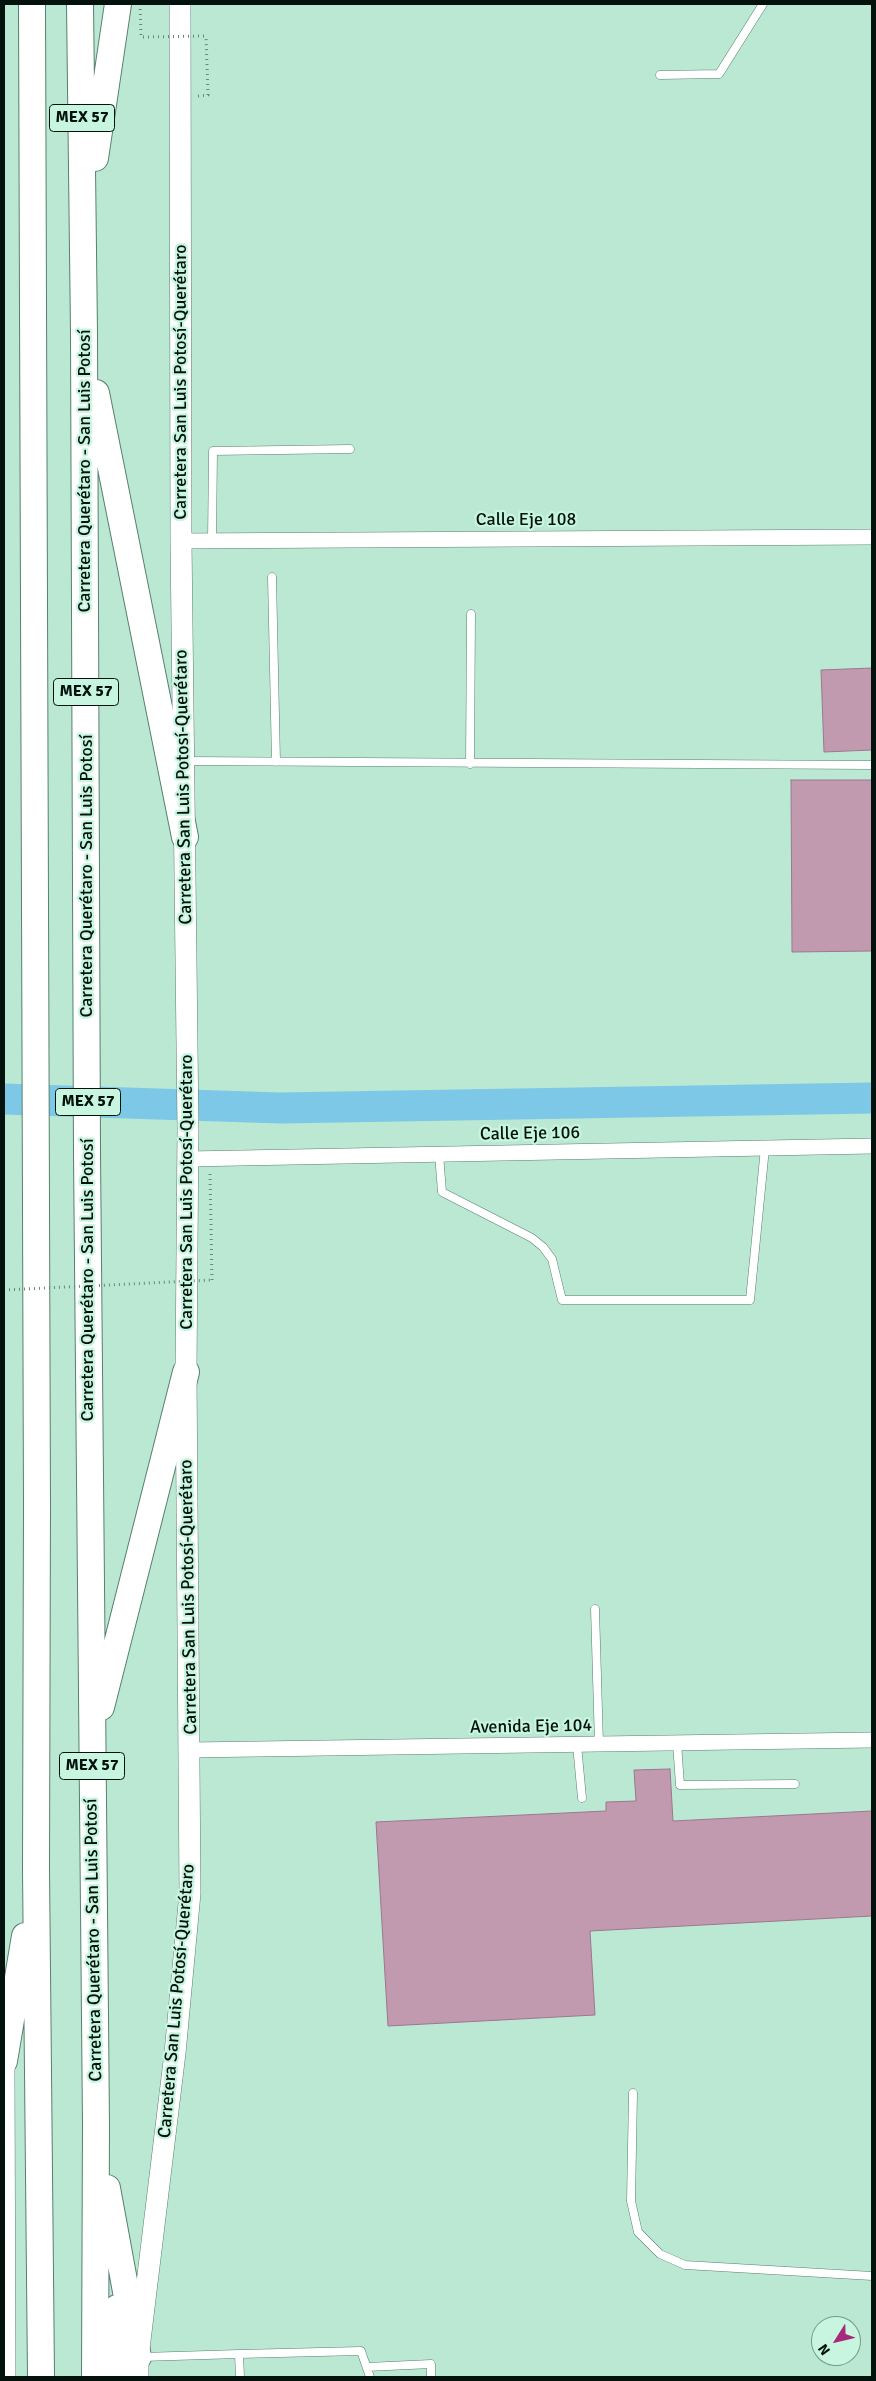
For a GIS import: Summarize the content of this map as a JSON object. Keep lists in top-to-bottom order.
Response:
{
  "streets": {
    "highway": ["MEX 57", "Carretera Querétaro - San Luis Potosí"],
    "main road": ["Carretera San Luis Potosí-Querétaro"],
    "street": ["Calle Eje 108", "Calle Eje 106", "Avenida Eje 104"]
  },
  "crossings": [
    ["Carretera San Luis Potosí-Querétaro", "Calle Eje 108"],
    ["Carretera San Luis Potosí-Querétaro", "Calle Eje 106"],
    ["Carretera San Luis Potosí-Querétaro", "Avenida Eje 104"]
  ],
  "north": "bottom left"
}
